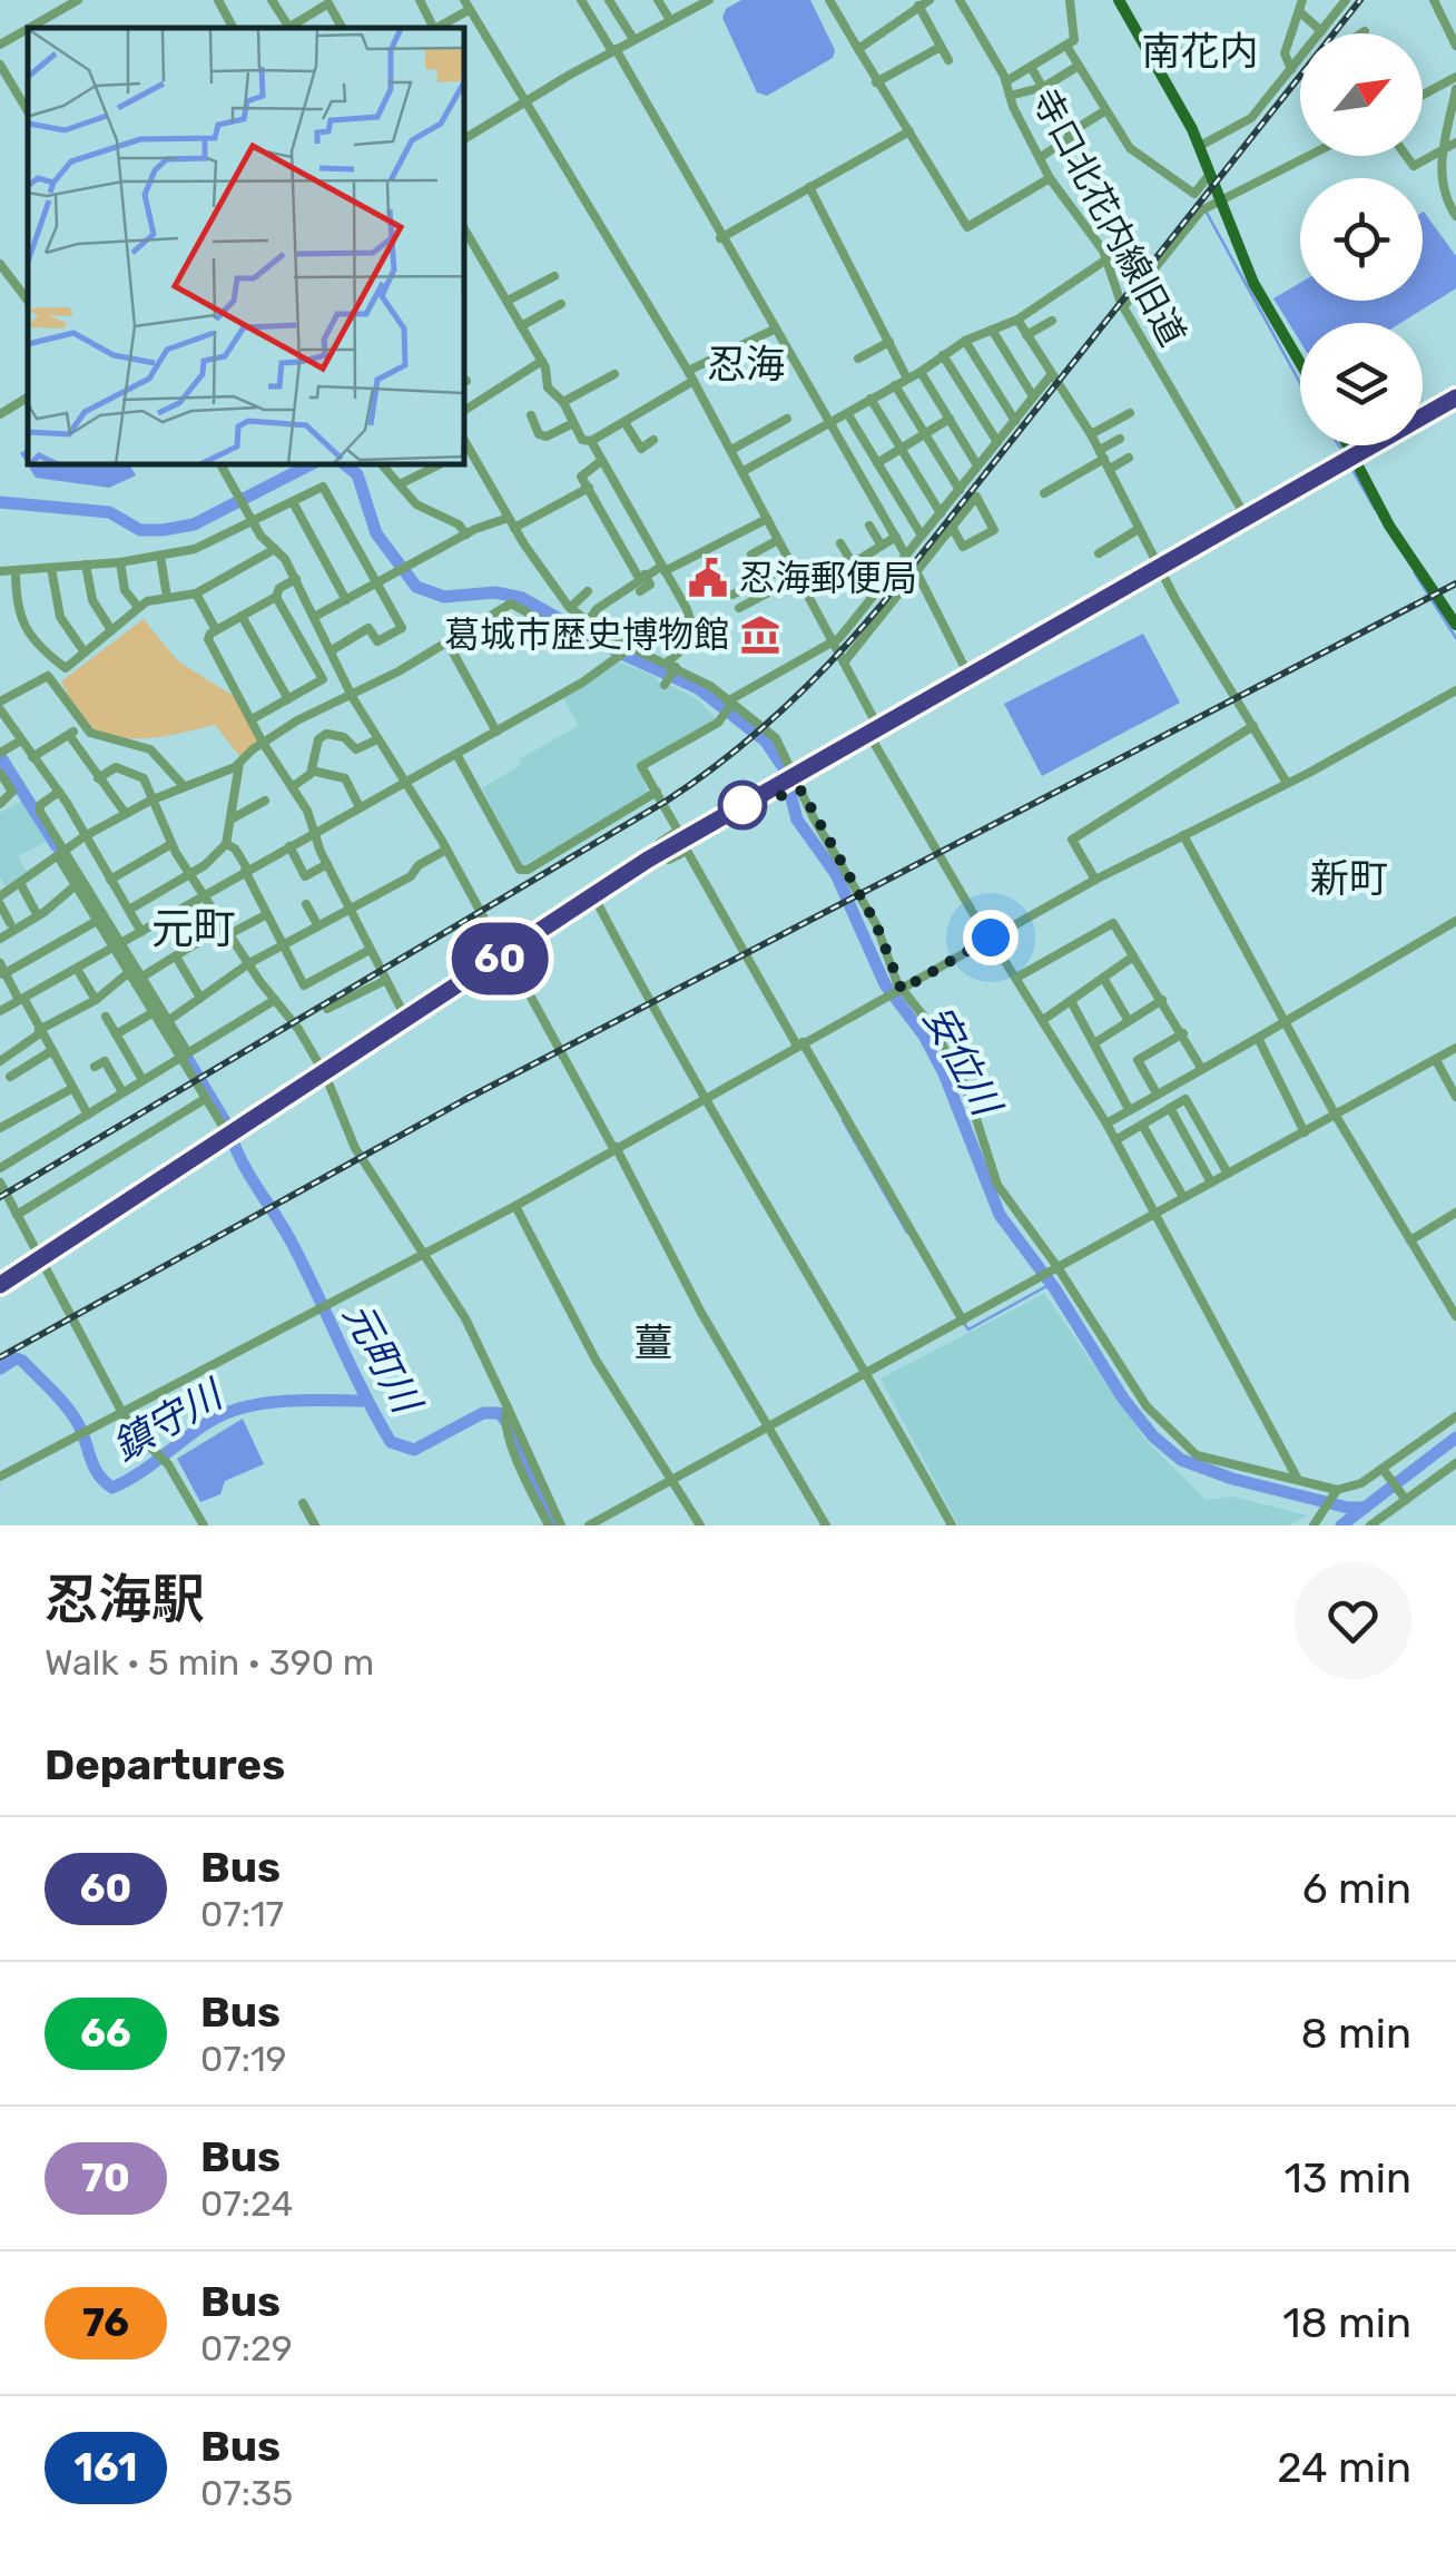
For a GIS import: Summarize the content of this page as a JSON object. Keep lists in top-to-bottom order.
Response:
{
  "streets": {
    "street": ["寺口北花内線旧道"]
  },
  "districts": [
    "南花内",
    "忍海",
    "新町",
    "元町",
    "薑"
  ],
  "water": ["安位川", "元町川", "鎮守川"],
  "places": {
    "public building": ["忍海郵便局"],
    "museum": ["葛城市歴史博物館"]
  },
  "lines": ["bus line 60"],
  "north": "top right",
  "page": {
    "on_map": "60",
    "heading": [
      ["忍海駅", "Walk · 5 min · 390 m"],
      "Departures"
    ],
    "list": [
      {
        "mark": "60",
        "name": "Bus",
        "note": "07:17",
        "value": "6 min"
      },
      {
        "mark": "66",
        "name": "Bus",
        "note": "07:19",
        "value": "8 min"
      },
      {
        "mark": "70",
        "name": "Bus",
        "note": "07:24",
        "value": "13 min"
      },
      {
        "mark": "76",
        "name": "Bus",
        "note": "07:29",
        "value": "18 min"
      },
      {
        "mark": "161",
        "name": "Bus",
        "note": "07:35",
        "value": "24 min"
      }
    ]
  }
}
